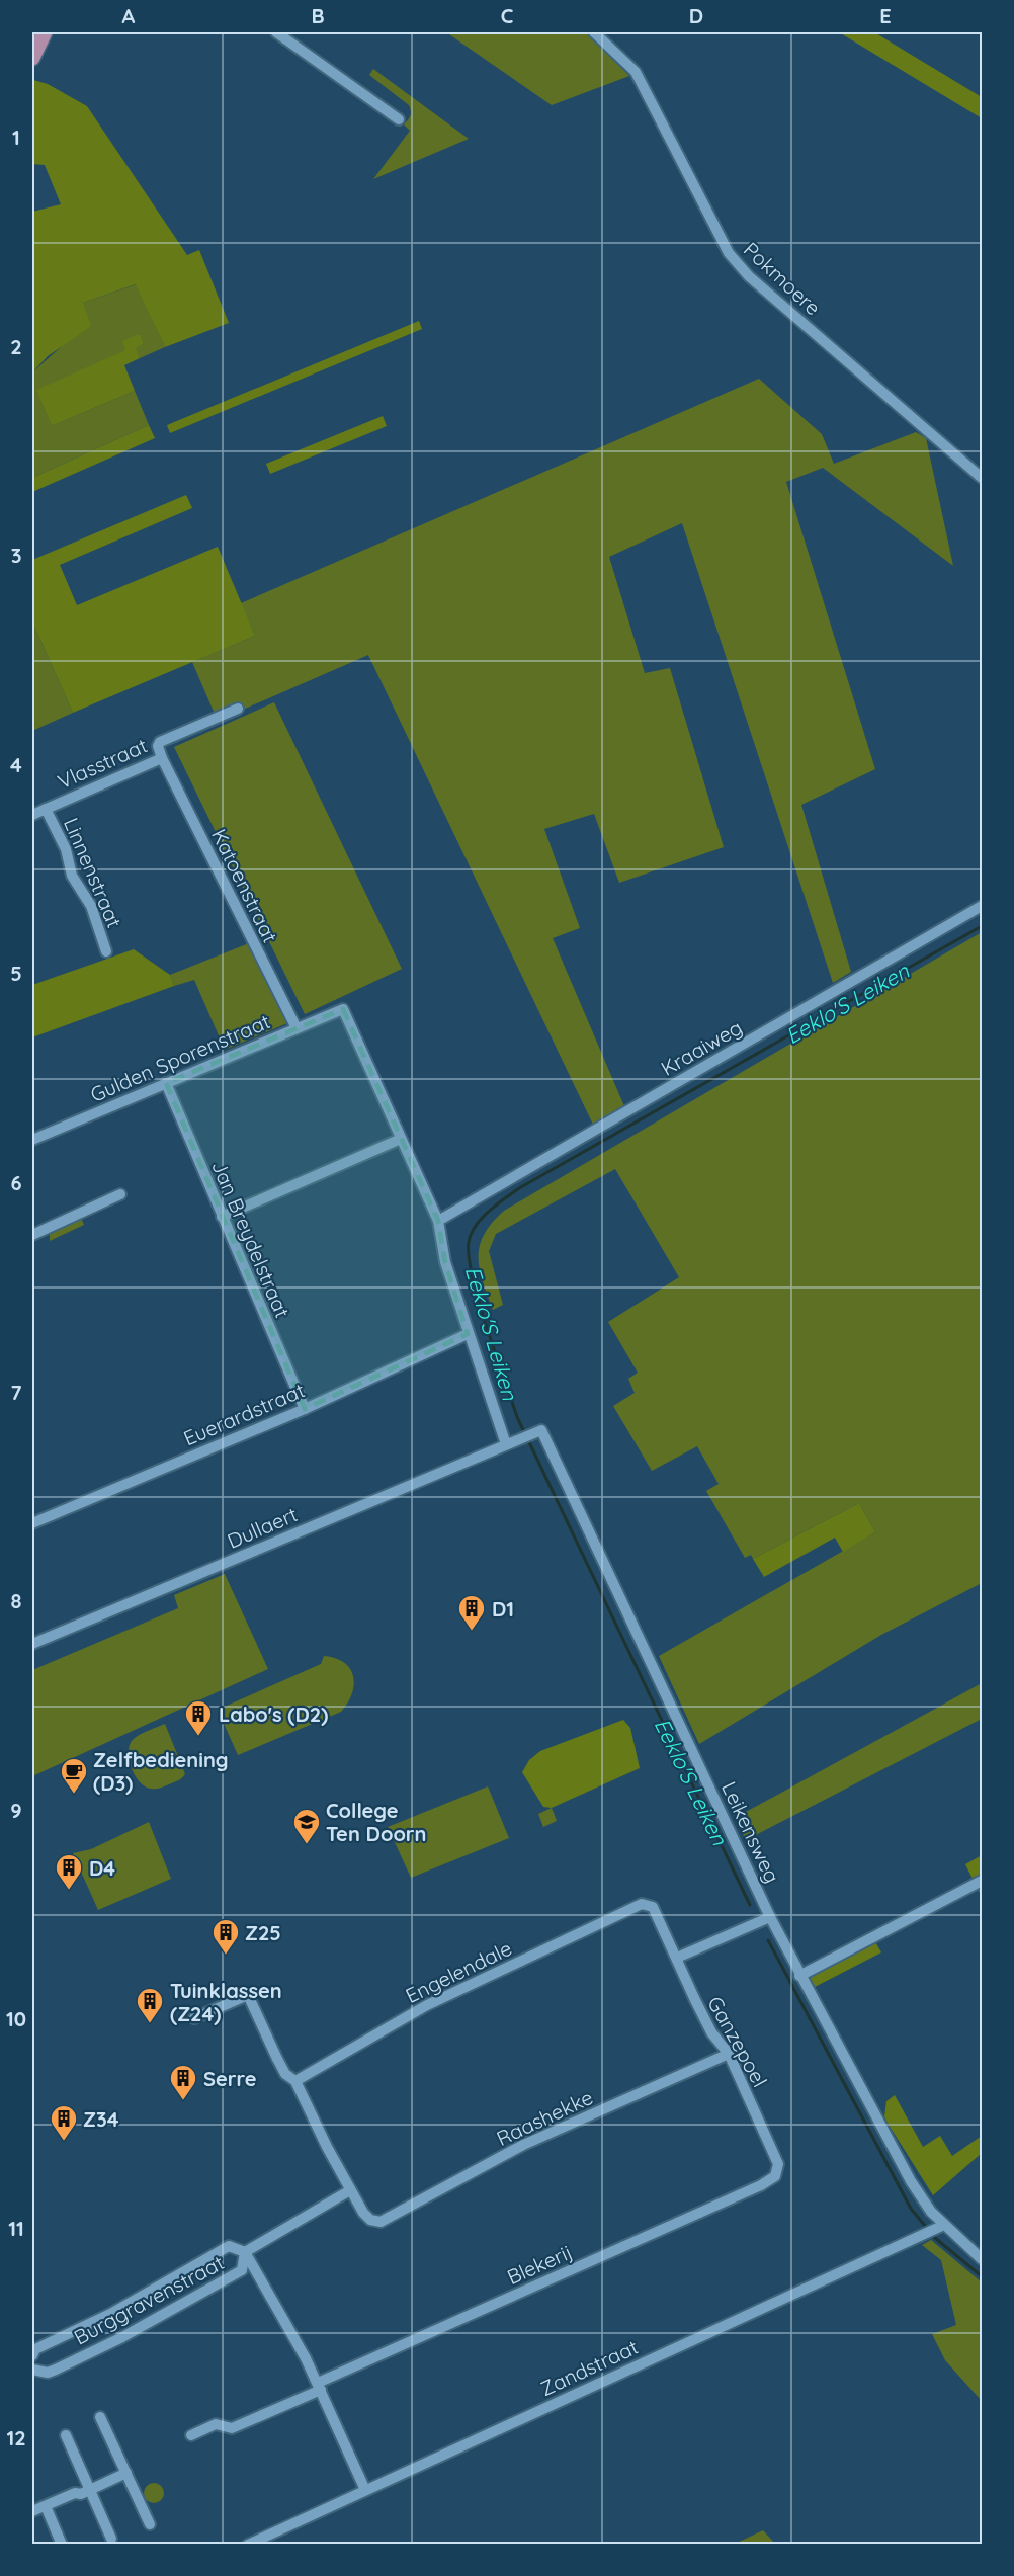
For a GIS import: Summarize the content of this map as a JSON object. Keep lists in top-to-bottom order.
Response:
{
  "streets": {
    "street": [
      "Pokmoere",
      "Vlasstraat",
      "Linnenstraat",
      "Katoenstraat",
      "Kraaiweg",
      "Gulden Sporenstraat",
      "Jan Breydelstraat",
      "Euerardstraat",
      "Dullaert",
      "Leikensweg",
      "Engelendale",
      "Ganzepoel",
      "Raashekke",
      "Blekerij",
      "Burggravenstraat",
      "Zandstraat"
    ]
  },
  "crossings": [
    ["Vlasstraat", "Linnenstraat"],
    ["Vlasstraat", "Katoenstraat"],
    ["Katoenstraat", "Gulden Sporenstraat"],
    ["Gulden Sporenstraat", "Jan Breydelstraat"],
    ["Jan Breydelstraat", "Euerardstraat"],
    ["Dullaert", "Leikensweg"],
    ["Leikensweg", "Zandstraat"],
    ["Engelendale", "Ganzepoel"],
    ["Ganzepoel", "Raashekke"],
    ["Ganzepoel", "Blekerij"]
  ],
  "water": ["Eeklo'S Leiken"],
  "places": {
    "building": [
      "D1",
      "Labo's (D2)",
      "D4",
      "Z25",
      "Tuinklassen (Z24)",
      "Serre",
      "Z34"
    ],
    "cafe": ["Zelfbediening (D3)"],
    "school or university": ["College Ten Doorn"]
  },
  "grid": {
    "columns": [
      "A",
      "B",
      "C",
      "D",
      "E"
    ],
    "rows": [
      "1",
      "2",
      "3",
      "4",
      "5",
      "6",
      "7",
      "8",
      "9",
      "10",
      "11",
      "12"
    ]
  }
}
